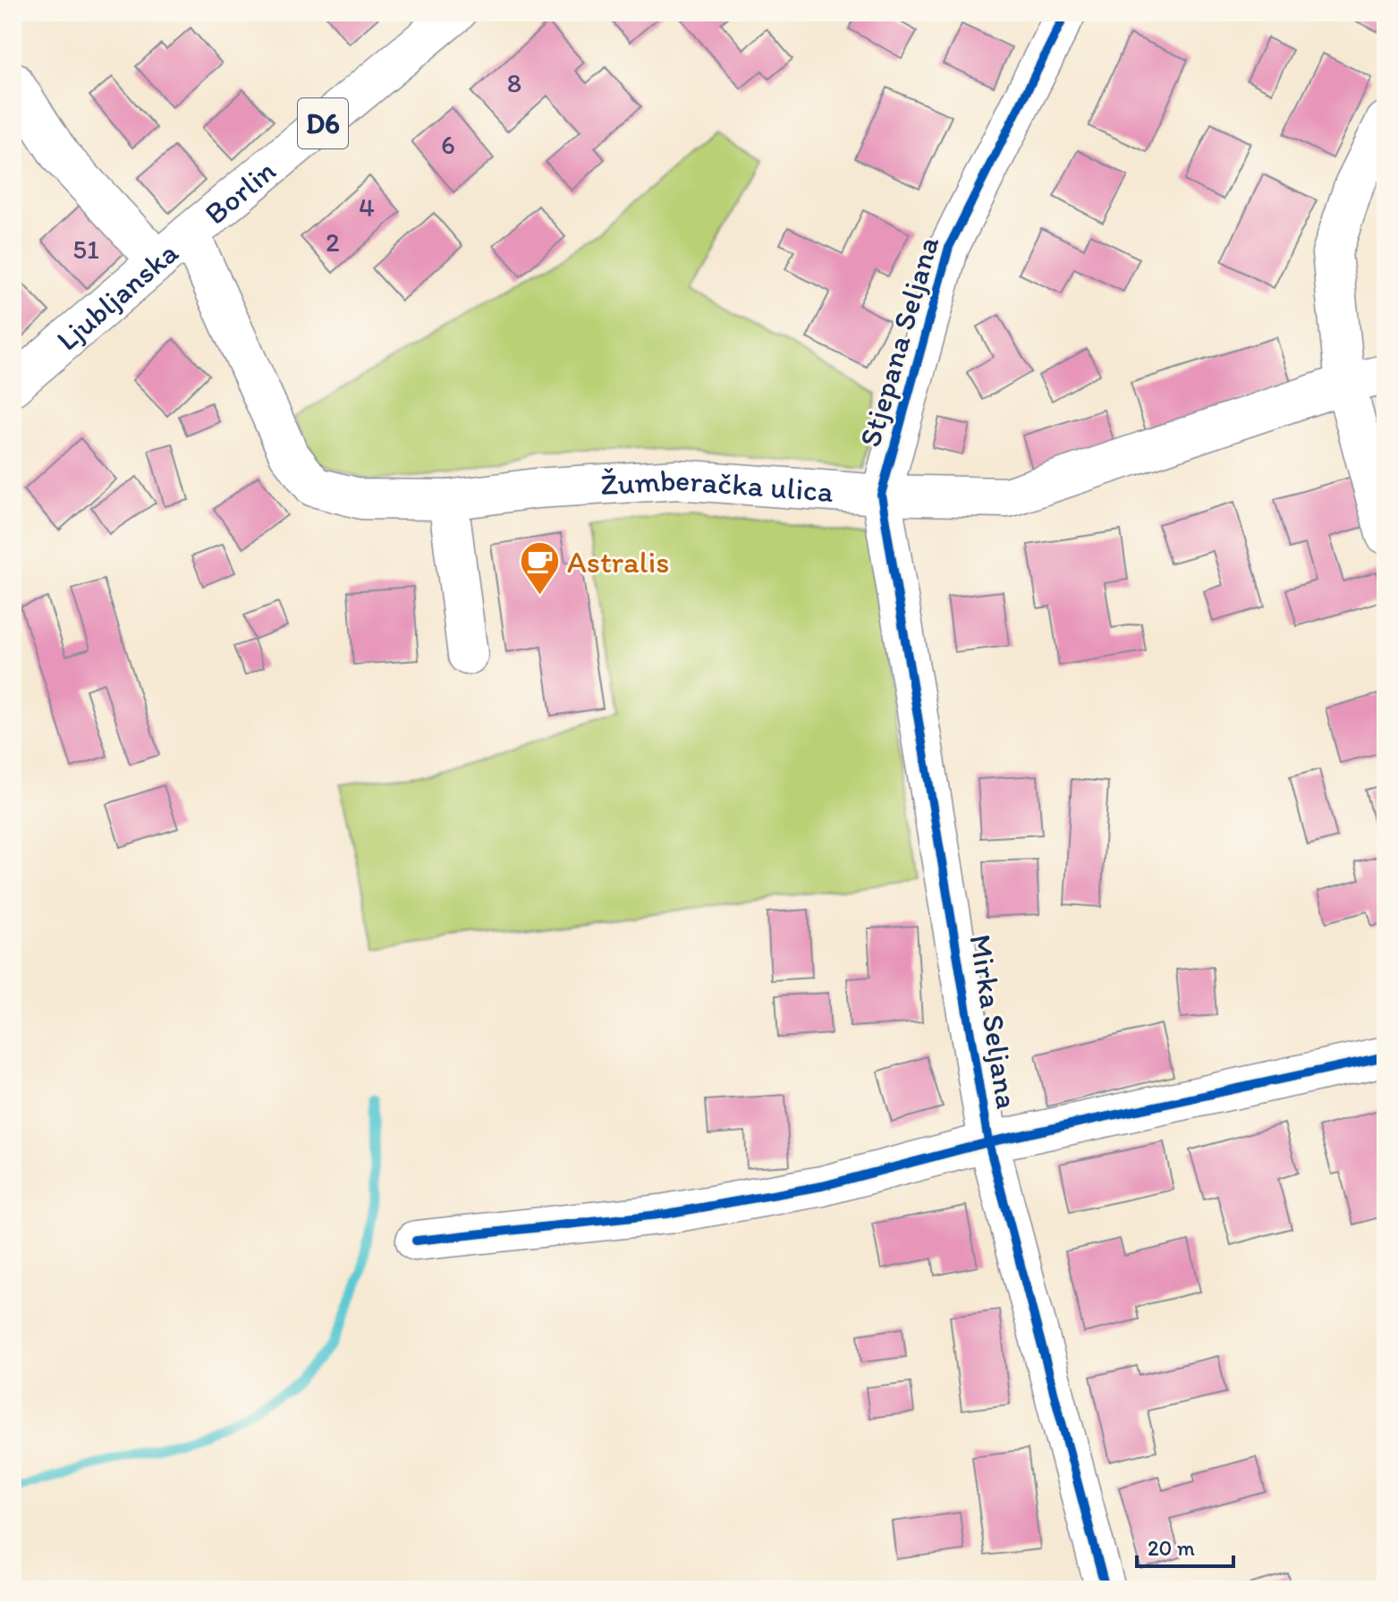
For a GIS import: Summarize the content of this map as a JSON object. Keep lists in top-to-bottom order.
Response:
{
  "streets": {
    "street": [
      "D6",
      "Borlin",
      "Ljubljanska",
      "Stjepana Seljana",
      "Žumberačka ulica",
      "Mirka Seljana"
    ]
  },
  "crossings": [
    ["Borlin", "Ljubljanska"],
    ["Borlin", "Žumberačka ulica"],
    ["Ljubljanska", "Žumberačka ulica"],
    ["Stjepana Seljana", "Žumberačka ulica"],
    ["Stjepana Seljana", "Mirka Seljana"],
    ["Žumberačka ulica", "Mirka Seljana"]
  ],
  "places": {
    "cafe": ["Astralis"]
  },
  "house_numbers": [
    "8",
    "6",
    "4",
    "2",
    "51"
  ],
  "scale_bar": "20 m"
}
